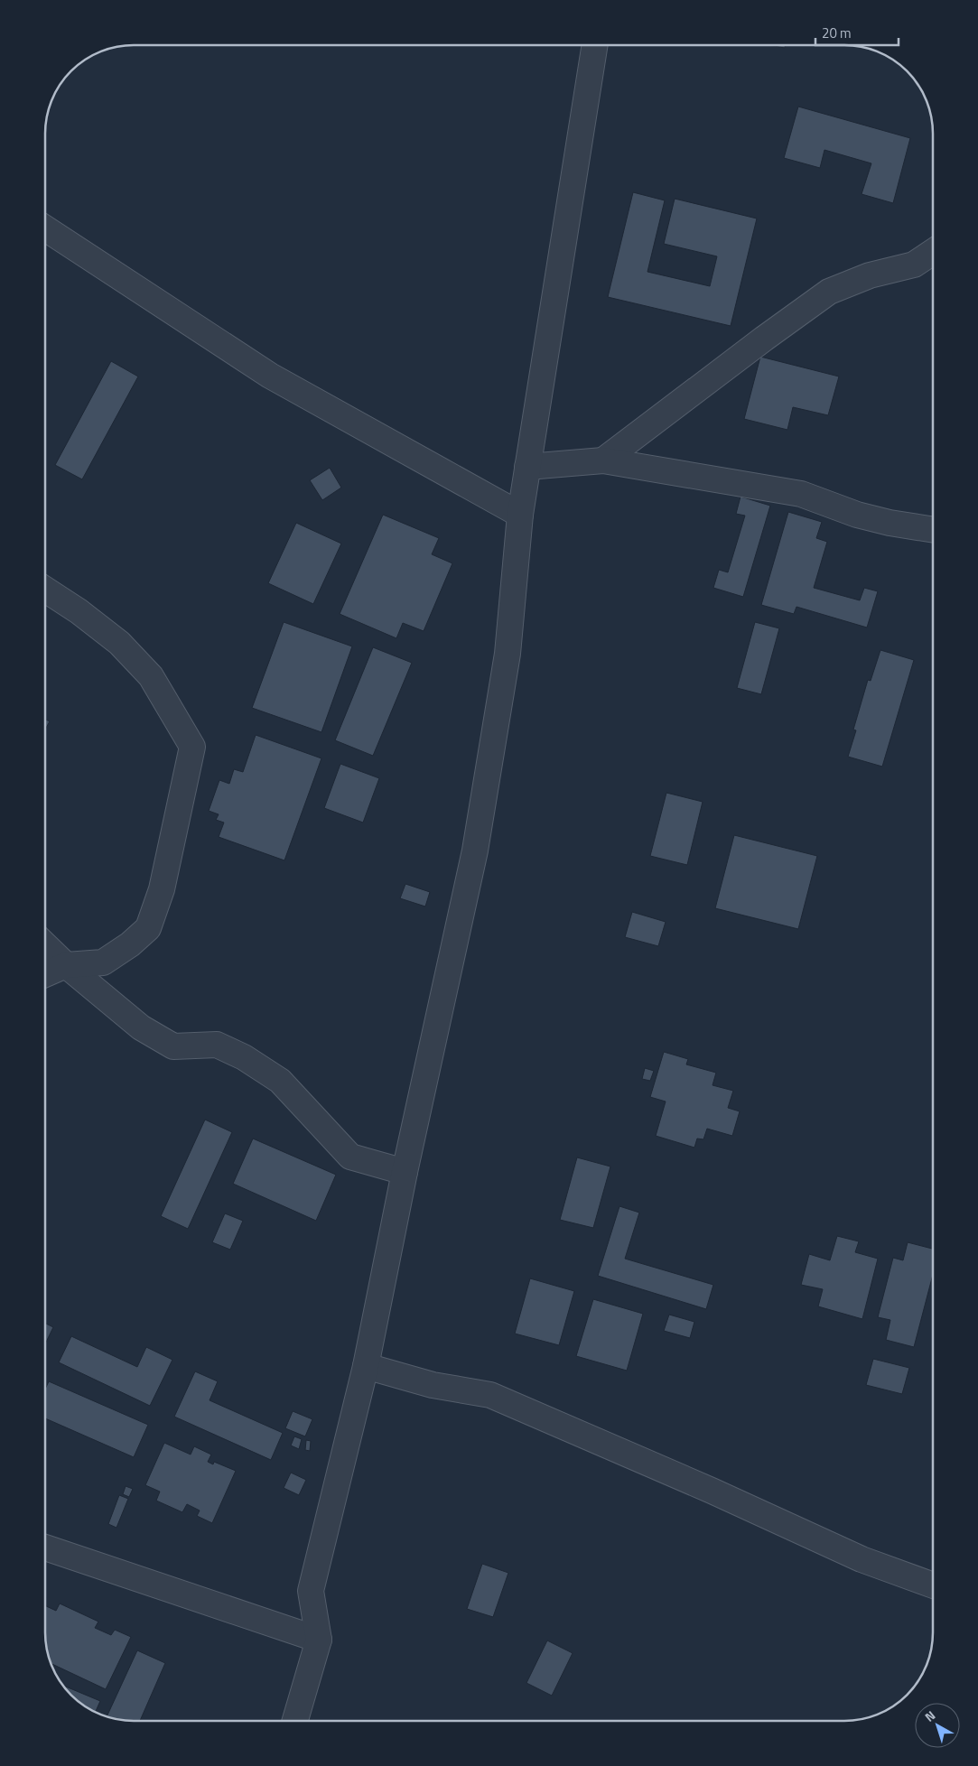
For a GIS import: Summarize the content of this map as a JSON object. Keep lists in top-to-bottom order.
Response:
{
  "scale_bar": "20 m",
  "north": "top left"
}
